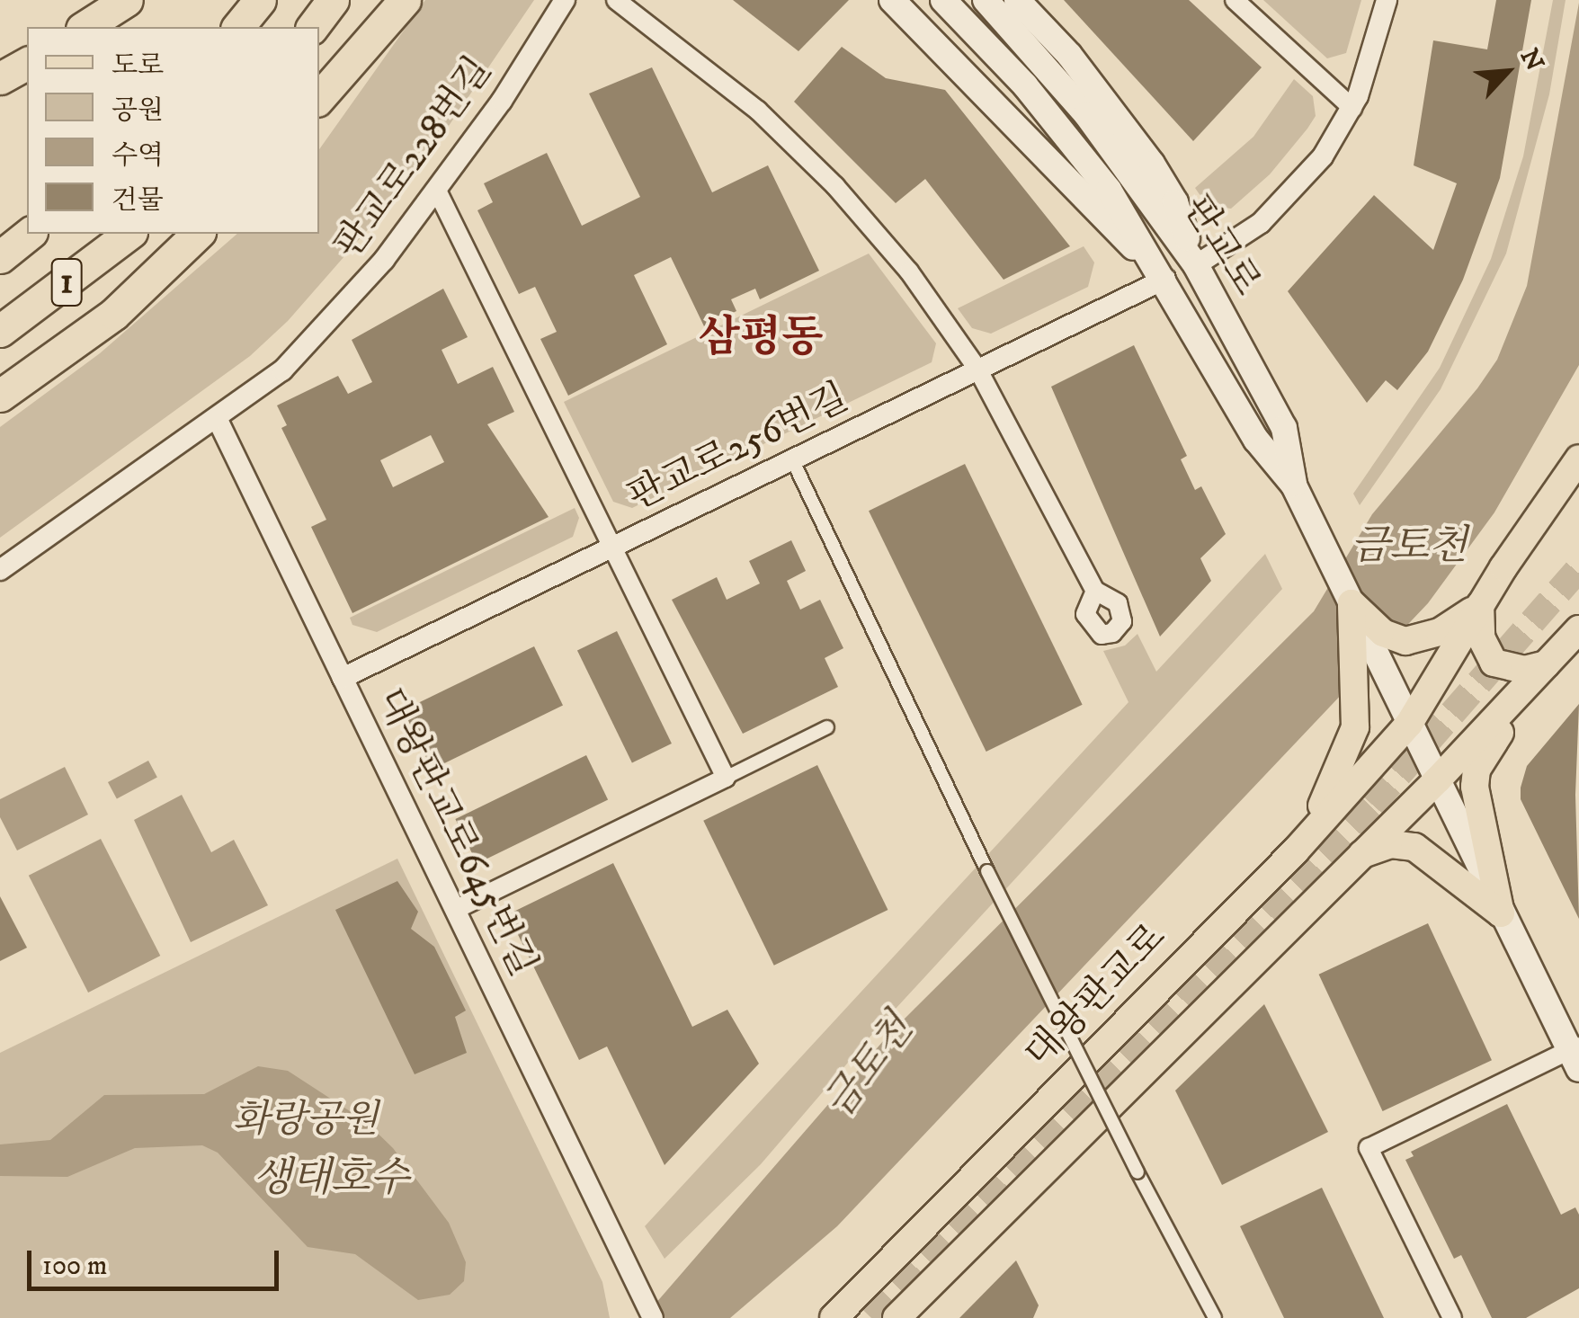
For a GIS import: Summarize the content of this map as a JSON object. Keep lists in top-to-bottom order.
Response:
{
  "streets": {
    "highway": ["1"],
    "main road": ["판교로", "대왕판교로"],
    "street": ["판교로228번길", "판교로256번길", "대왕판교로645번길"]
  },
  "crossings": [
    ["판교로228번길", "대왕판교로645번길"],
    ["판교로", "판교로256번길"],
    ["판교로", "대왕판교로"],
    ["판교로256번길", "대왕판교로645번길"]
  ],
  "districts": ["삼평동"],
  "water": ["금토천", "생태호수"],
  "parks": ["화랑공원"],
  "legend": [
    "도로",
    "공원",
    "수역",
    "건물"
  ],
  "scale_bar": "100 m",
  "north": "top right"
}
